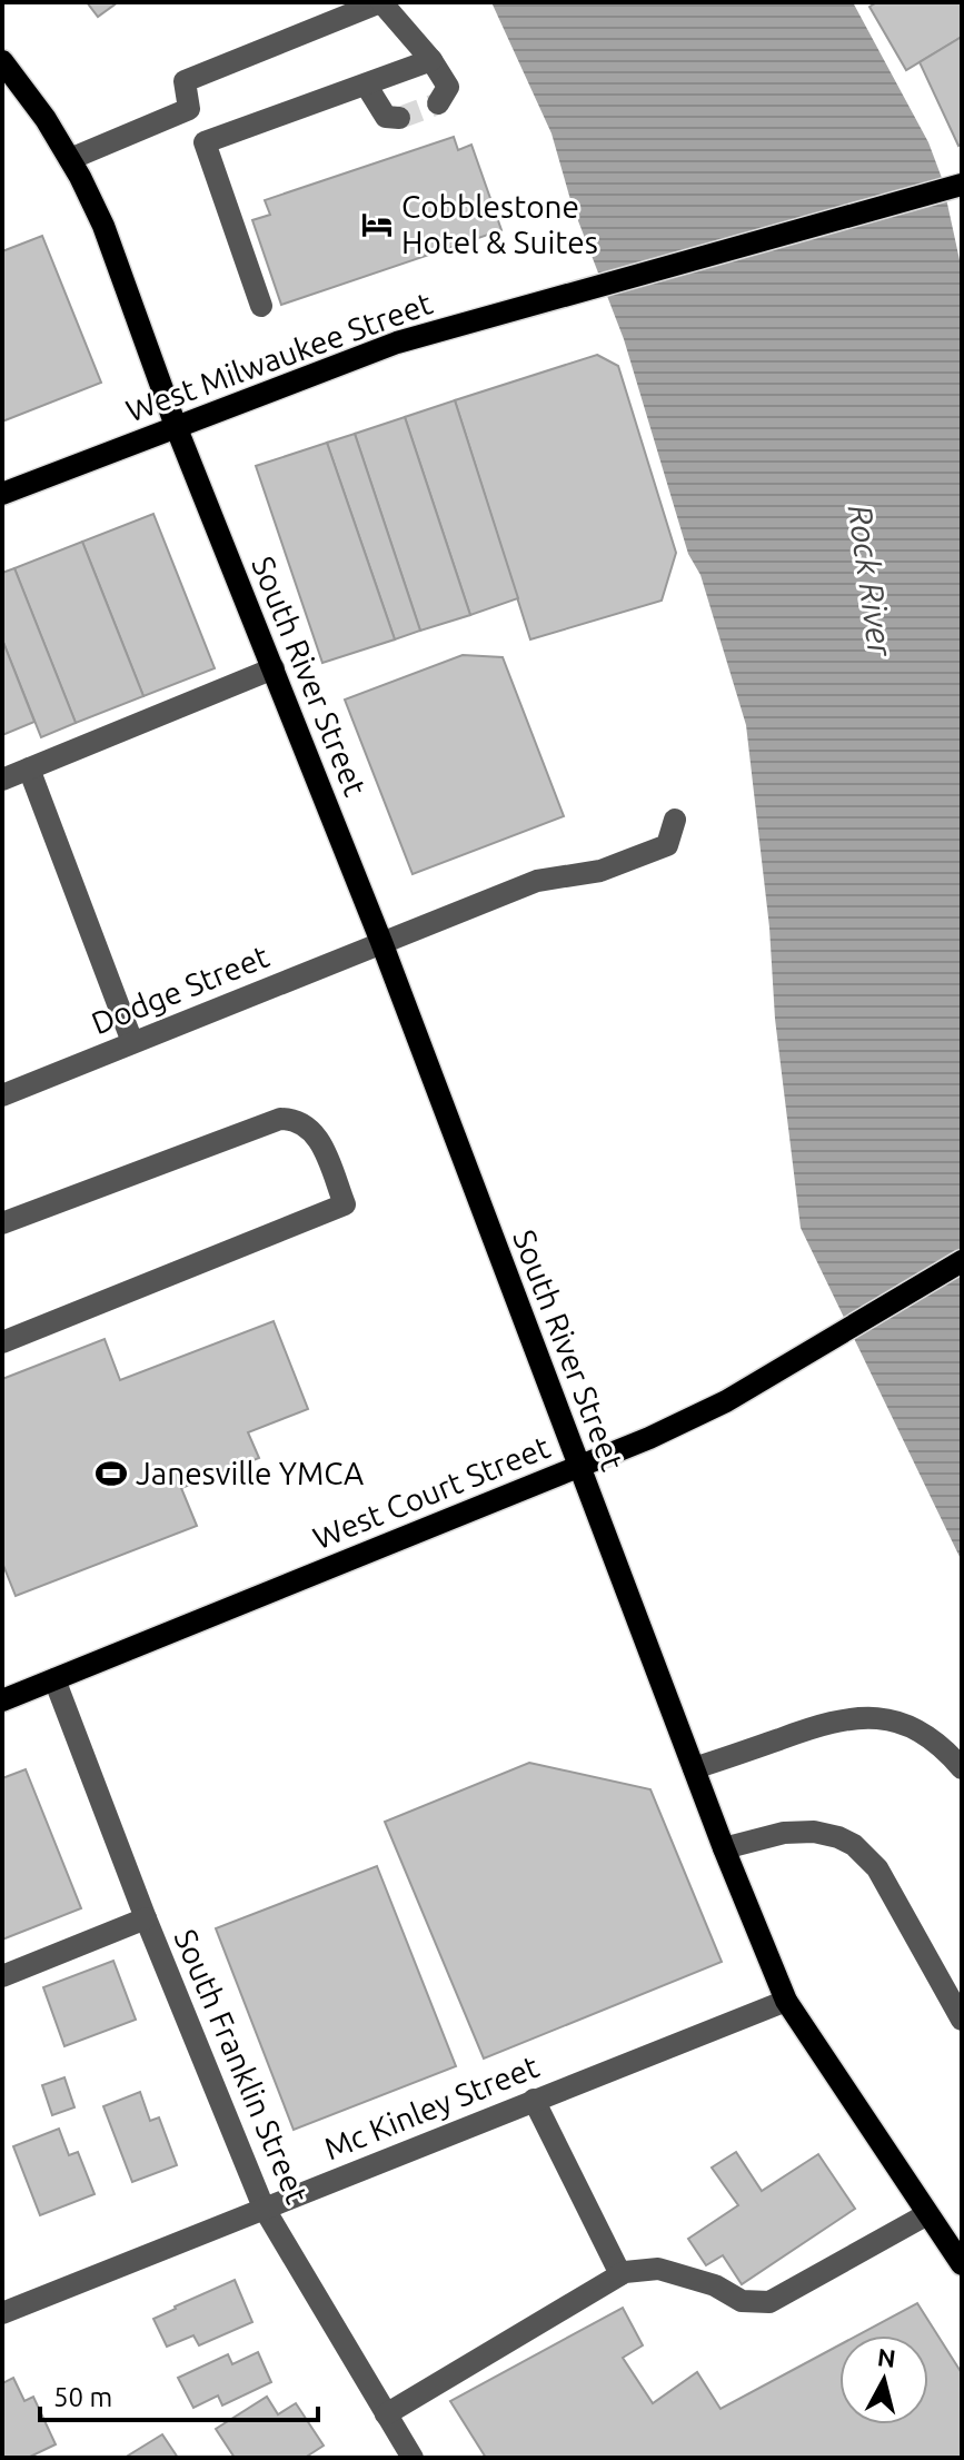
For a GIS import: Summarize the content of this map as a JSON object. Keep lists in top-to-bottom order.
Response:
{
  "streets": {
    "main road": ["West Milwaukee Street", "South River Street", "West Court Street"],
    "street": ["Dodge Street", "South Franklin Street", "Mc Kinley Street"]
  },
  "crossings": [
    ["West Milwaukee Street", "South River Street"],
    ["South River Street", "Dodge Street"],
    ["South River Street", "West Court Street"],
    ["South River Street", "Mc Kinley Street"],
    ["West Court Street", "South Franklin Street"],
    ["South Franklin Street", "Mc Kinley Street"]
  ],
  "water": ["Rock River"],
  "places": {
    "hotel": ["Cobblestone Hotel & Suites"],
    "sports": ["Janesville YMCA"]
  },
  "scale_bar": "50 m",
  "north": "top"
}
